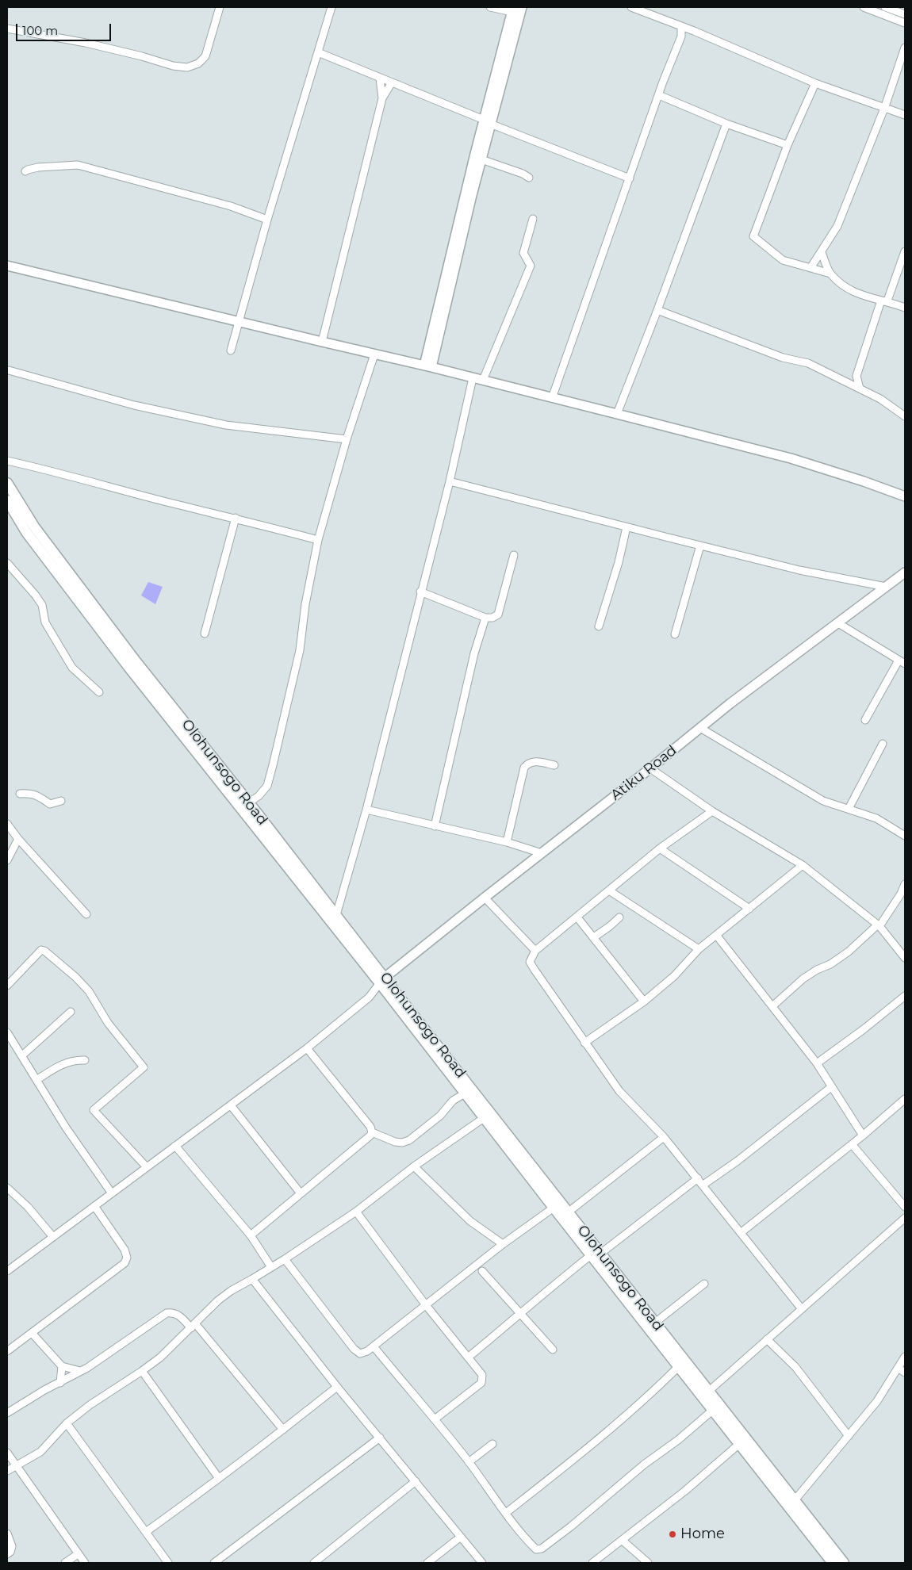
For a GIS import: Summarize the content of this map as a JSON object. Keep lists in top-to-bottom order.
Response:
{
  "streets": {
    "main road": ["Olohunsogo Road"],
    "street": ["Atiku Road"]
  },
  "crossings": [
    ["Olohunsogo Road", "Atiku Road"]
  ],
  "places": ["Home"],
  "scale_bar": "100 m"
}
